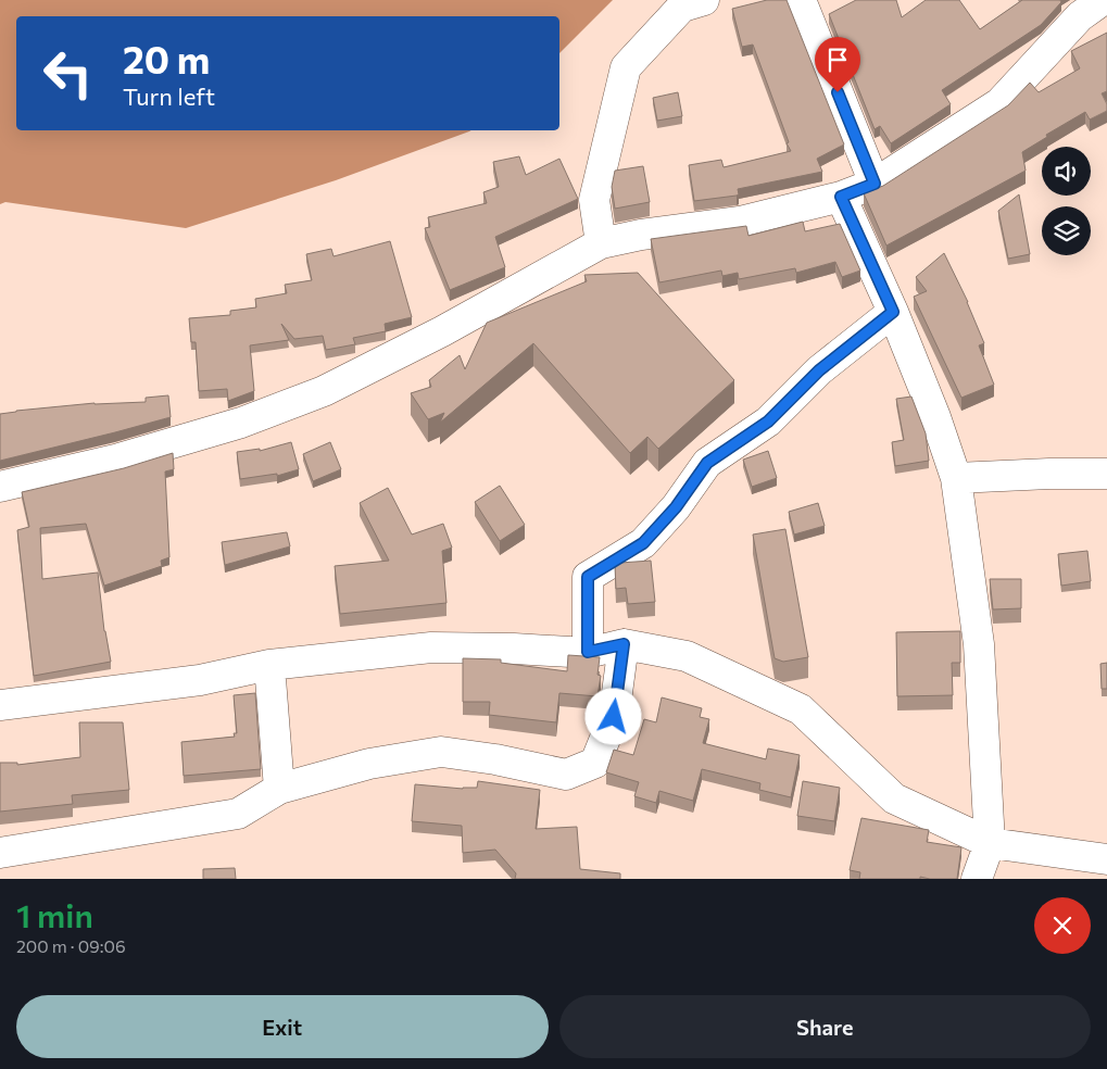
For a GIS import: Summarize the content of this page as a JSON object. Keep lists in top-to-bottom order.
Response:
{
  "page": {
    "turn": ["20 m", "Turn left"],
    "heading": ["1 min", "200 m · 09:06"],
    "buttons": ["Exit", "Share"]
  }
}
